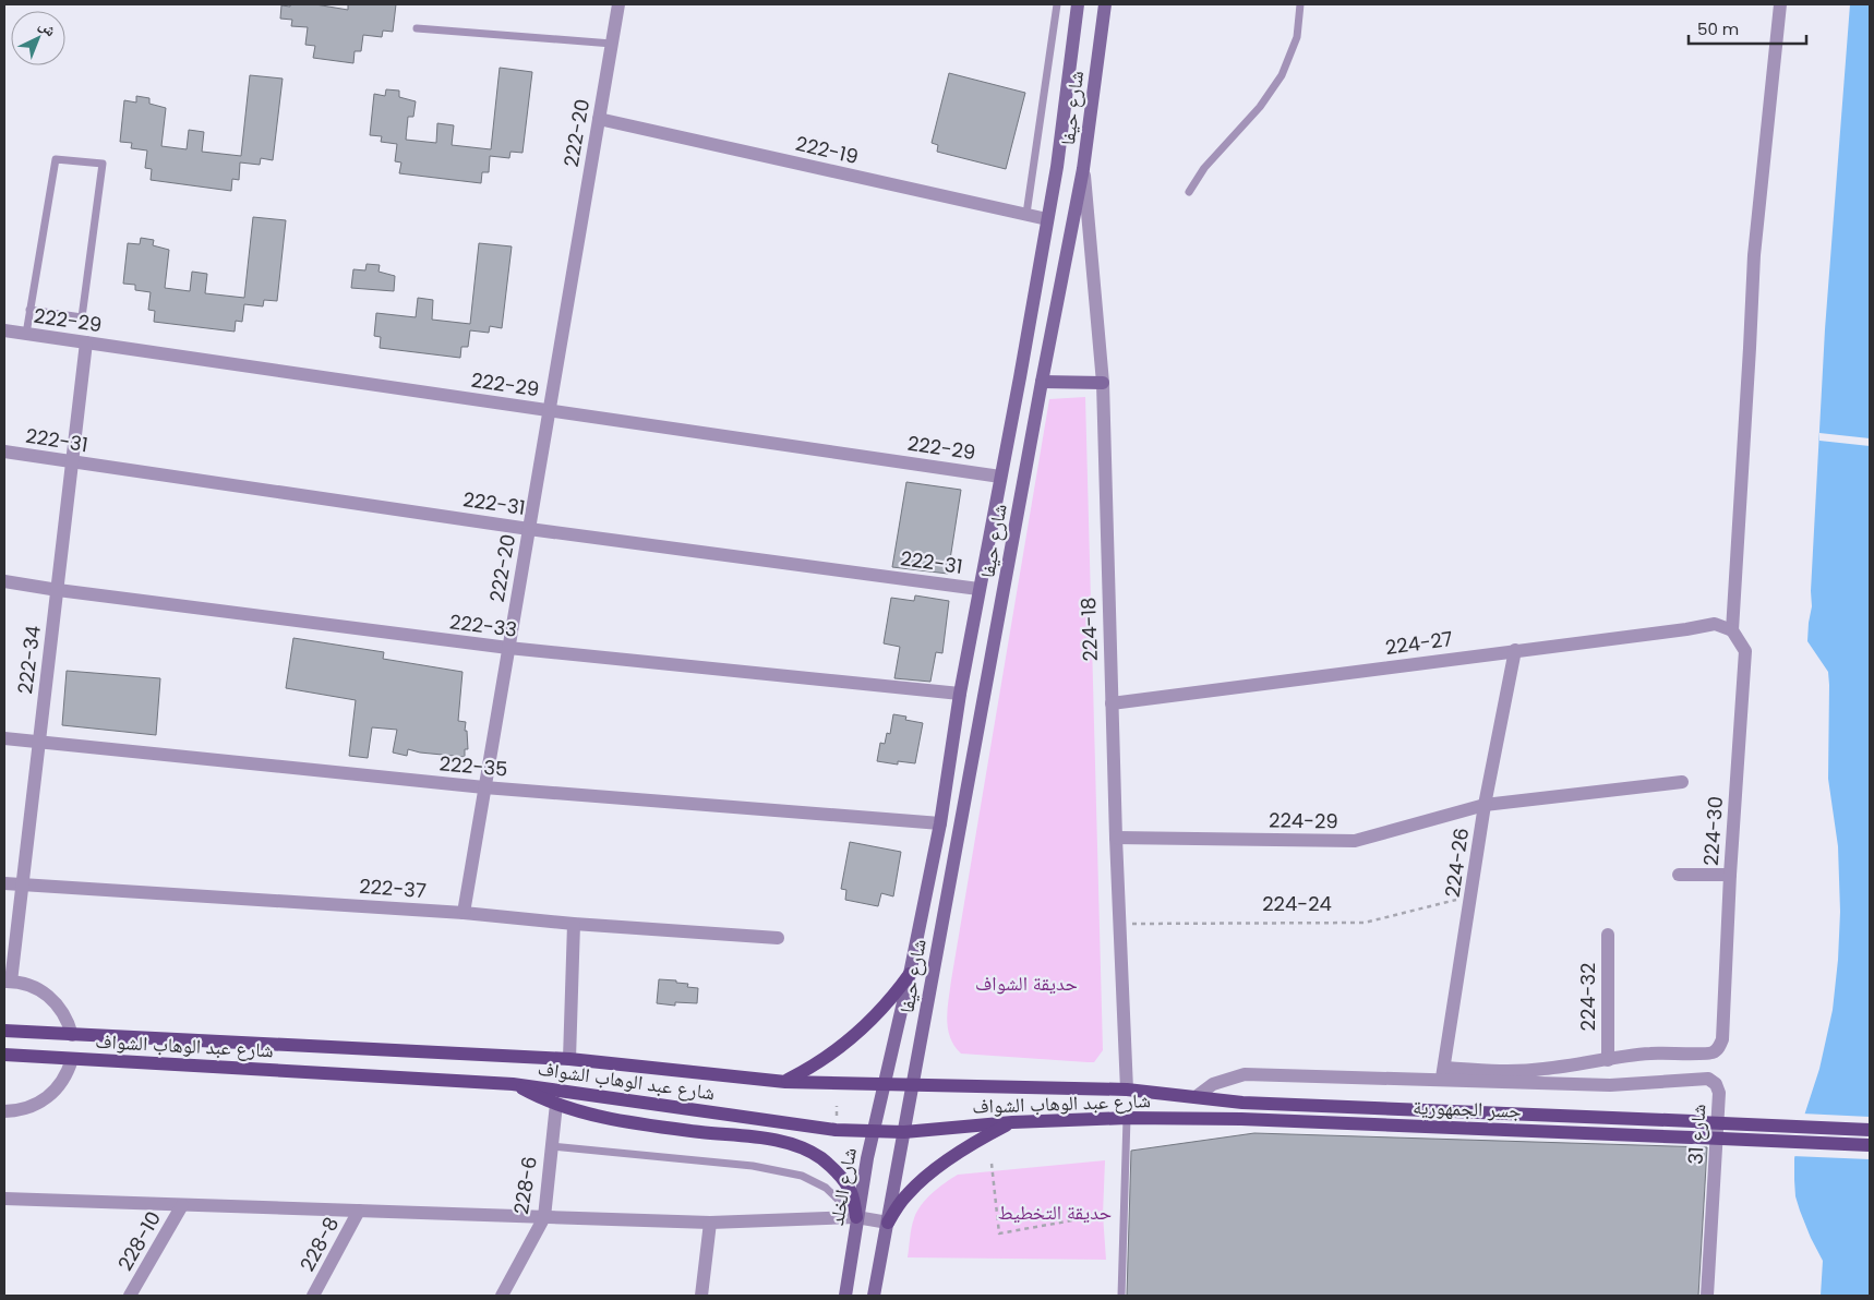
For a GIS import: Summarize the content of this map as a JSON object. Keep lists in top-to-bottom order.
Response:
{
  "streets": {
    "main road": [
      "شارع حيفا",
      "شارع عبد الوهاب الشواف",
      "جسر الجمهورية",
      "شارع الخلد"
    ],
    "street": [
      "222-20",
      "222-19",
      "222-29",
      "222-31",
      "222-33",
      "224-18",
      "224-27",
      "222-34",
      "222-35",
      "224-29",
      "224-30",
      "224-26",
      "222-37",
      "224-32",
      "شارع 31",
      "228-6",
      "228-10",
      "228-8"
    ],
    "path": ["224-24"]
  },
  "crossings": [
    ["شارع حيفا", "222-19"],
    ["شارع حيفا", "222-29"],
    ["شارع حيفا", "222-31"],
    ["شارع حيفا", "222-33"],
    ["شارع حيفا", "224-18"],
    ["شارع حيفا", "222-35"],
    ["شارع حيفا", "شارع عبد الوهاب الشواف"],
    ["شارع حيفا", "شارع الخلد"],
    ["222-20", "222-19"],
    ["222-20", "222-29"],
    ["222-20", "222-31"],
    ["222-20", "222-33"],
    ["222-20", "222-35"],
    ["222-20", "222-37"],
    ["222-29", "222-34"],
    ["222-31", "222-34"],
    ["222-33", "222-34"],
    ["224-18", "224-27"],
    ["224-18", "224-29"],
    ["224-18", "224-24"],
    ["224-18", "شارع عبد الوهاب الشواف"],
    ["224-27", "224-30"],
    ["224-27", "224-26"],
    ["222-34", "222-35"],
    ["222-34", "222-37"],
    ["224-29", "224-26"],
    ["224-30", "224-32"],
    ["224-26", "224-24"],
    ["224-26", "شارع 31"],
    ["شارع عبد الوهاب الشواف", "جسر الجمهورية"],
    ["شارع عبد الوهاب الشواف", "شارع الخلد"]
  ],
  "parks": ["حديقة الشواف", "حديقة التخطيط"],
  "scale_bar": "50 m",
  "north": "top right"
}
